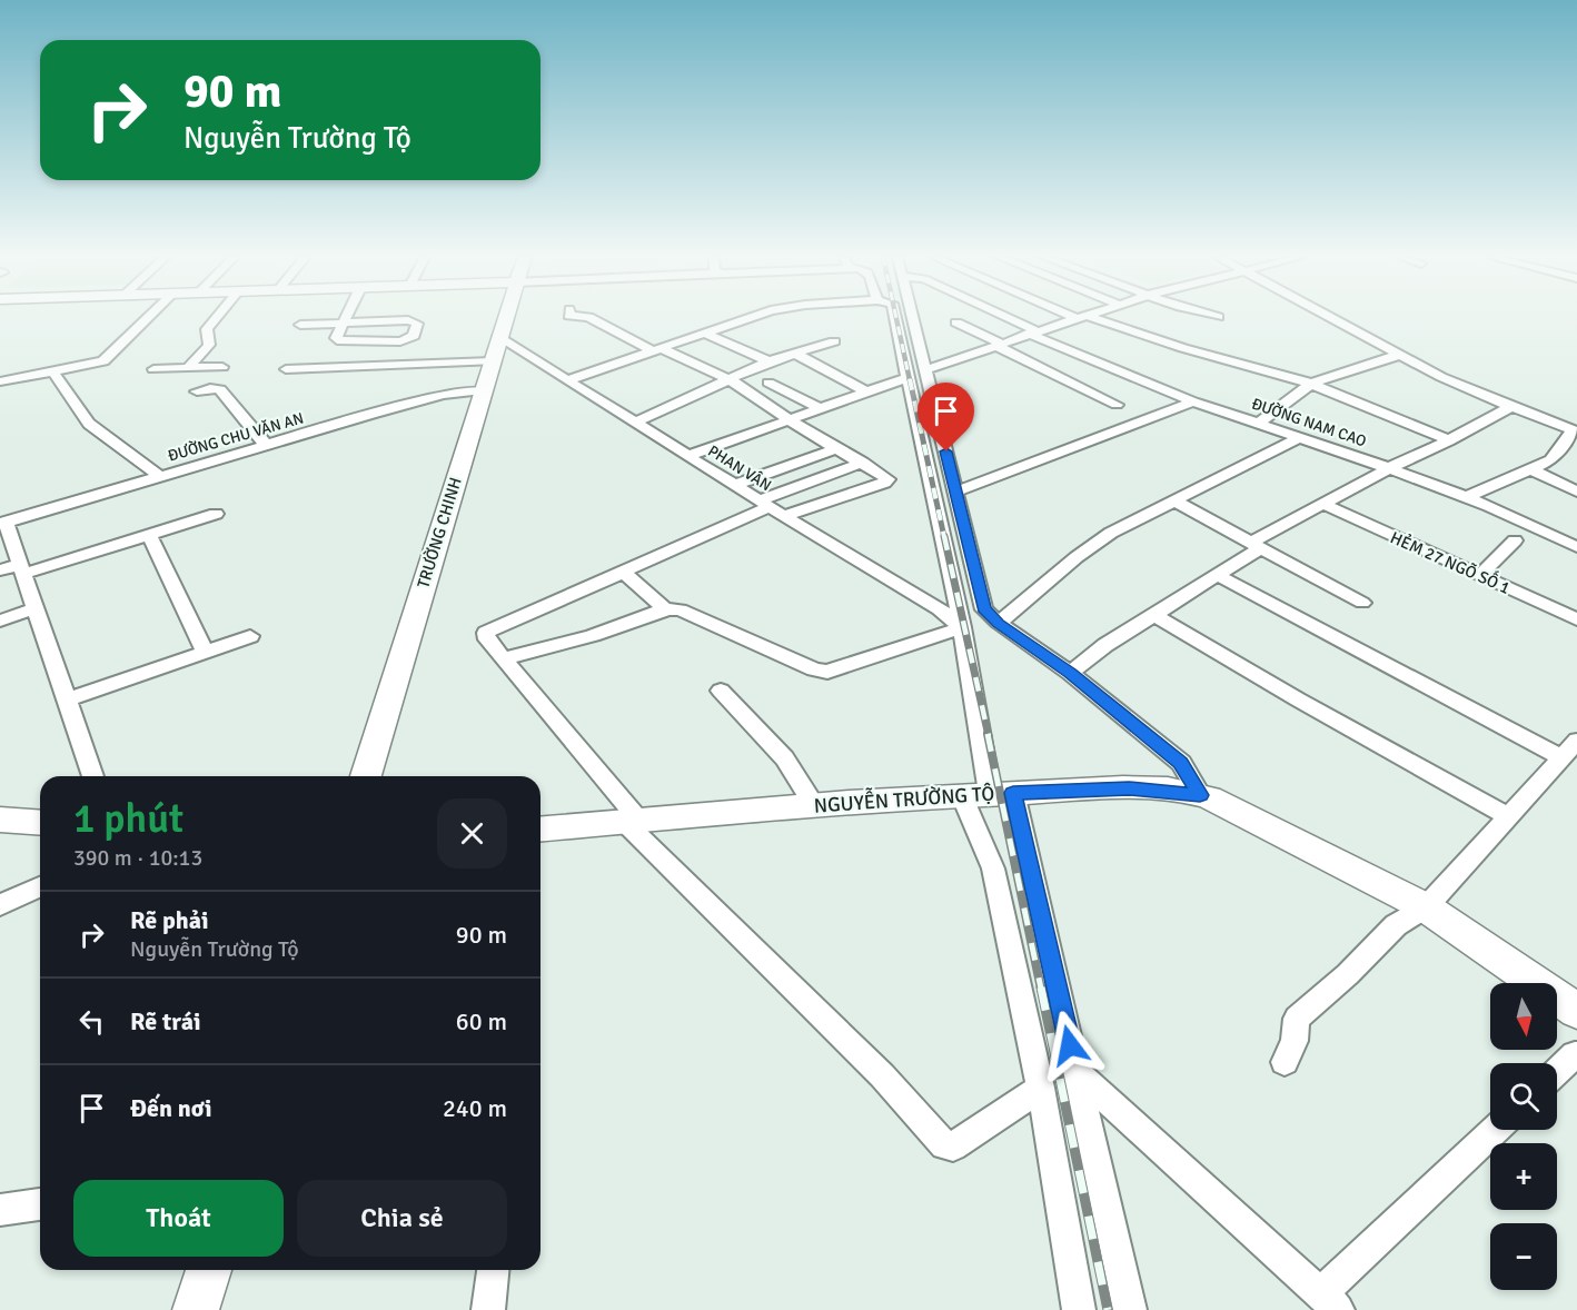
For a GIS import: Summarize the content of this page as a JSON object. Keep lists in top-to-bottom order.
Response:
{
  "streets": {
    "main road": ["TRƯỜNG CHINH", "NGUYỄN TRƯỜNG TỘ"],
    "street": [
      "ĐƯỜNG NAM CAO",
      "ĐƯỜNG CHU VĂN AN",
      "PHAN VÂN",
      "HẺM 27 NGÕ SỐ 1"
    ]
  },
  "crossings": [
    ["ĐƯỜNG CHU VĂN AN", "TRƯỜNG CHINH"],
    ["PHAN VÂN", "TRƯỜNG CHINH"]
  ],
  "north": "bottom",
  "page": {
    "turn": ["90 m", "Nguyễn Trường Tộ"],
    "heading": ["1 phút", "390 m · 10:13"],
    "list": [
      {
        "name": "Rẽ phải",
        "note": "Nguyễn Trường Tộ",
        "value": "90 m"
      },
      {
        "name": "Rẽ trái",
        "value": "60 m"
      },
      {
        "name": "Đến nơi",
        "value": "240 m"
      }
    ],
    "map_buttons": ["+", "−"],
    "buttons": ["Thoát", "Chia sẻ"]
  }
}
